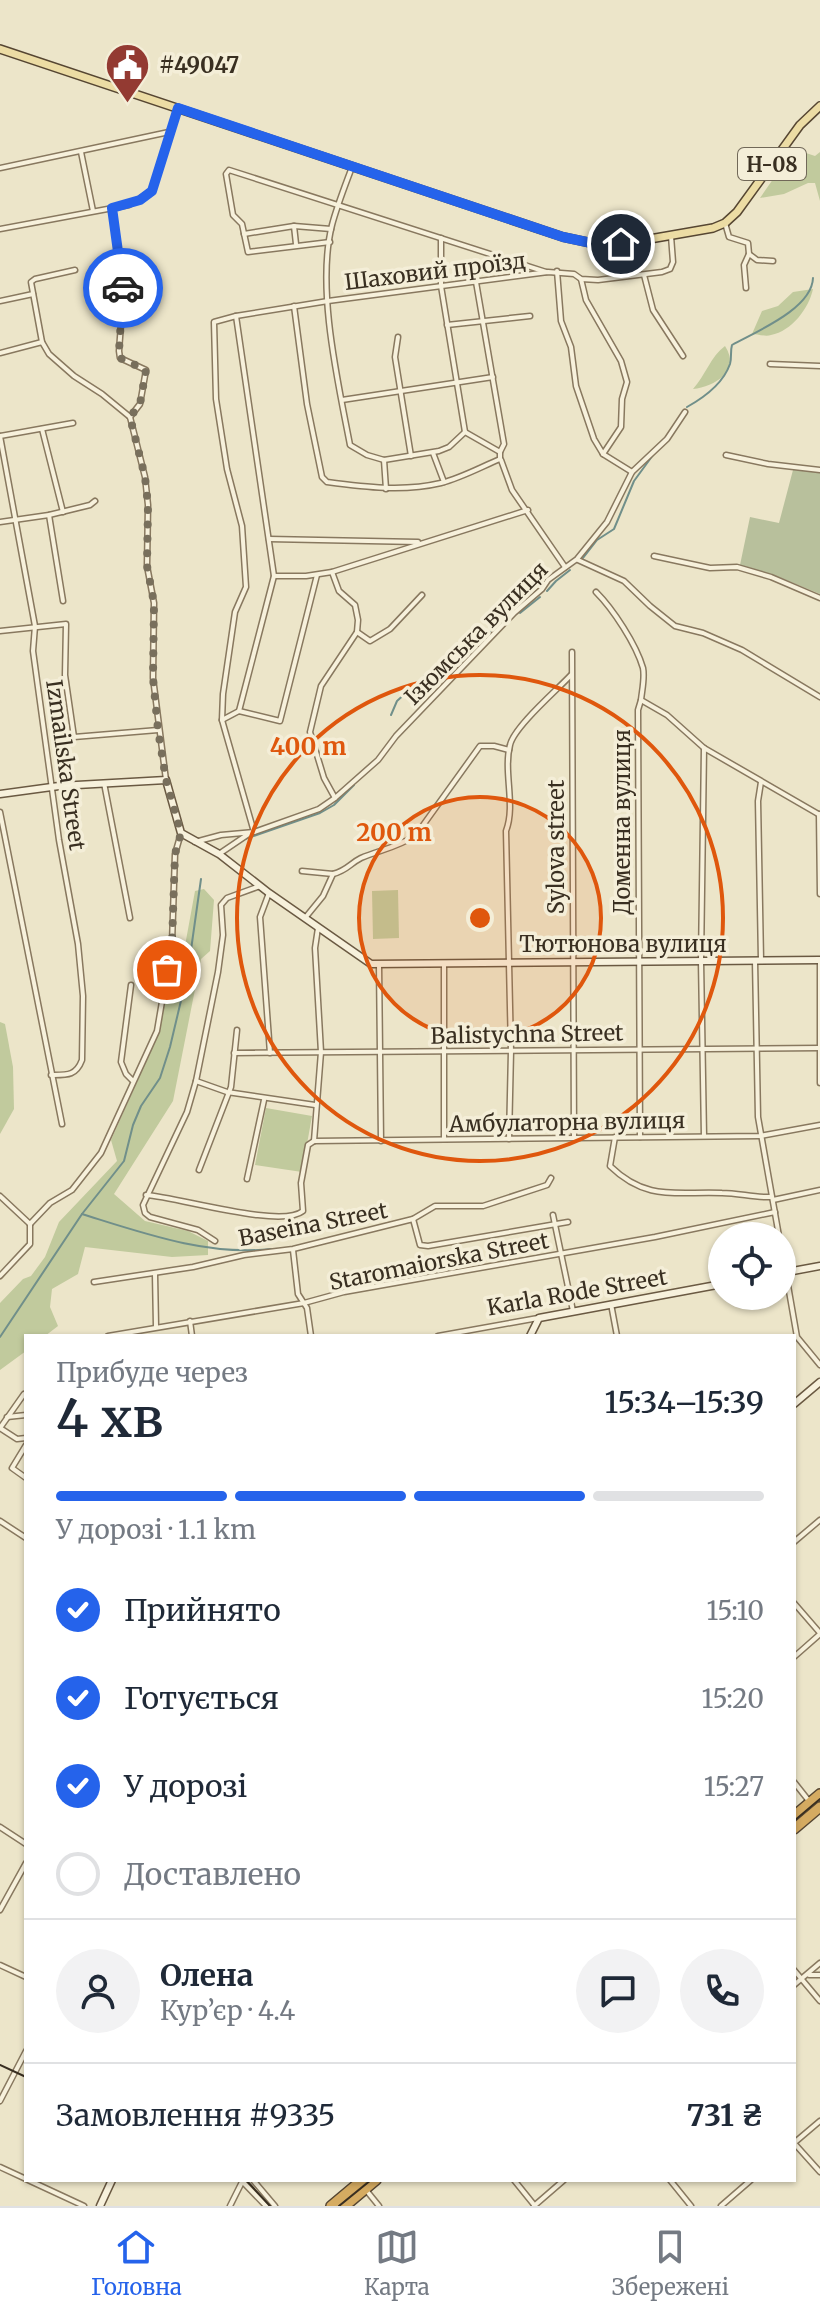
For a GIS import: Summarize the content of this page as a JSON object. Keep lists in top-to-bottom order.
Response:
{
  "streets": {
    "main road": ["Н-08"],
    "street": [
      "Шаховий проїзд",
      "Ізюмська вулиця",
      "Izmailska Street",
      "Доменна вулиця",
      "Sylova street",
      "Тютюнова вулиця",
      "Balistychna Street",
      "Амбулаторна вулиця",
      "Baseina Street",
      "Staromaiorska Street",
      "Karla Rode Street"
    ]
  },
  "crossings": [
    ["Доменна вулиця", "Тютюнова вулиця"],
    ["Доменна вулиця", "Balistychna Street"],
    ["Доменна вулиця", "Амбулаторна вулиця"],
    ["Sylova street", "Тютюнова вулиця"],
    ["Sylova street", "Balistychna Street"],
    ["Sylova street", "Амбулаторна вулиця"]
  ],
  "places": {
    "public building": ["#49047"]
  },
  "page": {
    "heading": ["4 хв", "Прибуде через", "15:34–15:39"],
    "panel": [
      "Олена",
      "Кур’єр · 4.4",
      "Замовлення #9335",
      "731 ₴"
    ],
    "bar": "У дорозі · 1.1 km",
    "list": [
      ["Прийнято", "15:10"],
      ["Готується", "15:20"],
      ["У дорозі", "15:27"],
      "Доставлено"
    ],
    "tabs": ["Головна", "Карта", "Збережені"]
  },
  "rings": ["400 m", "200 m"]
}
